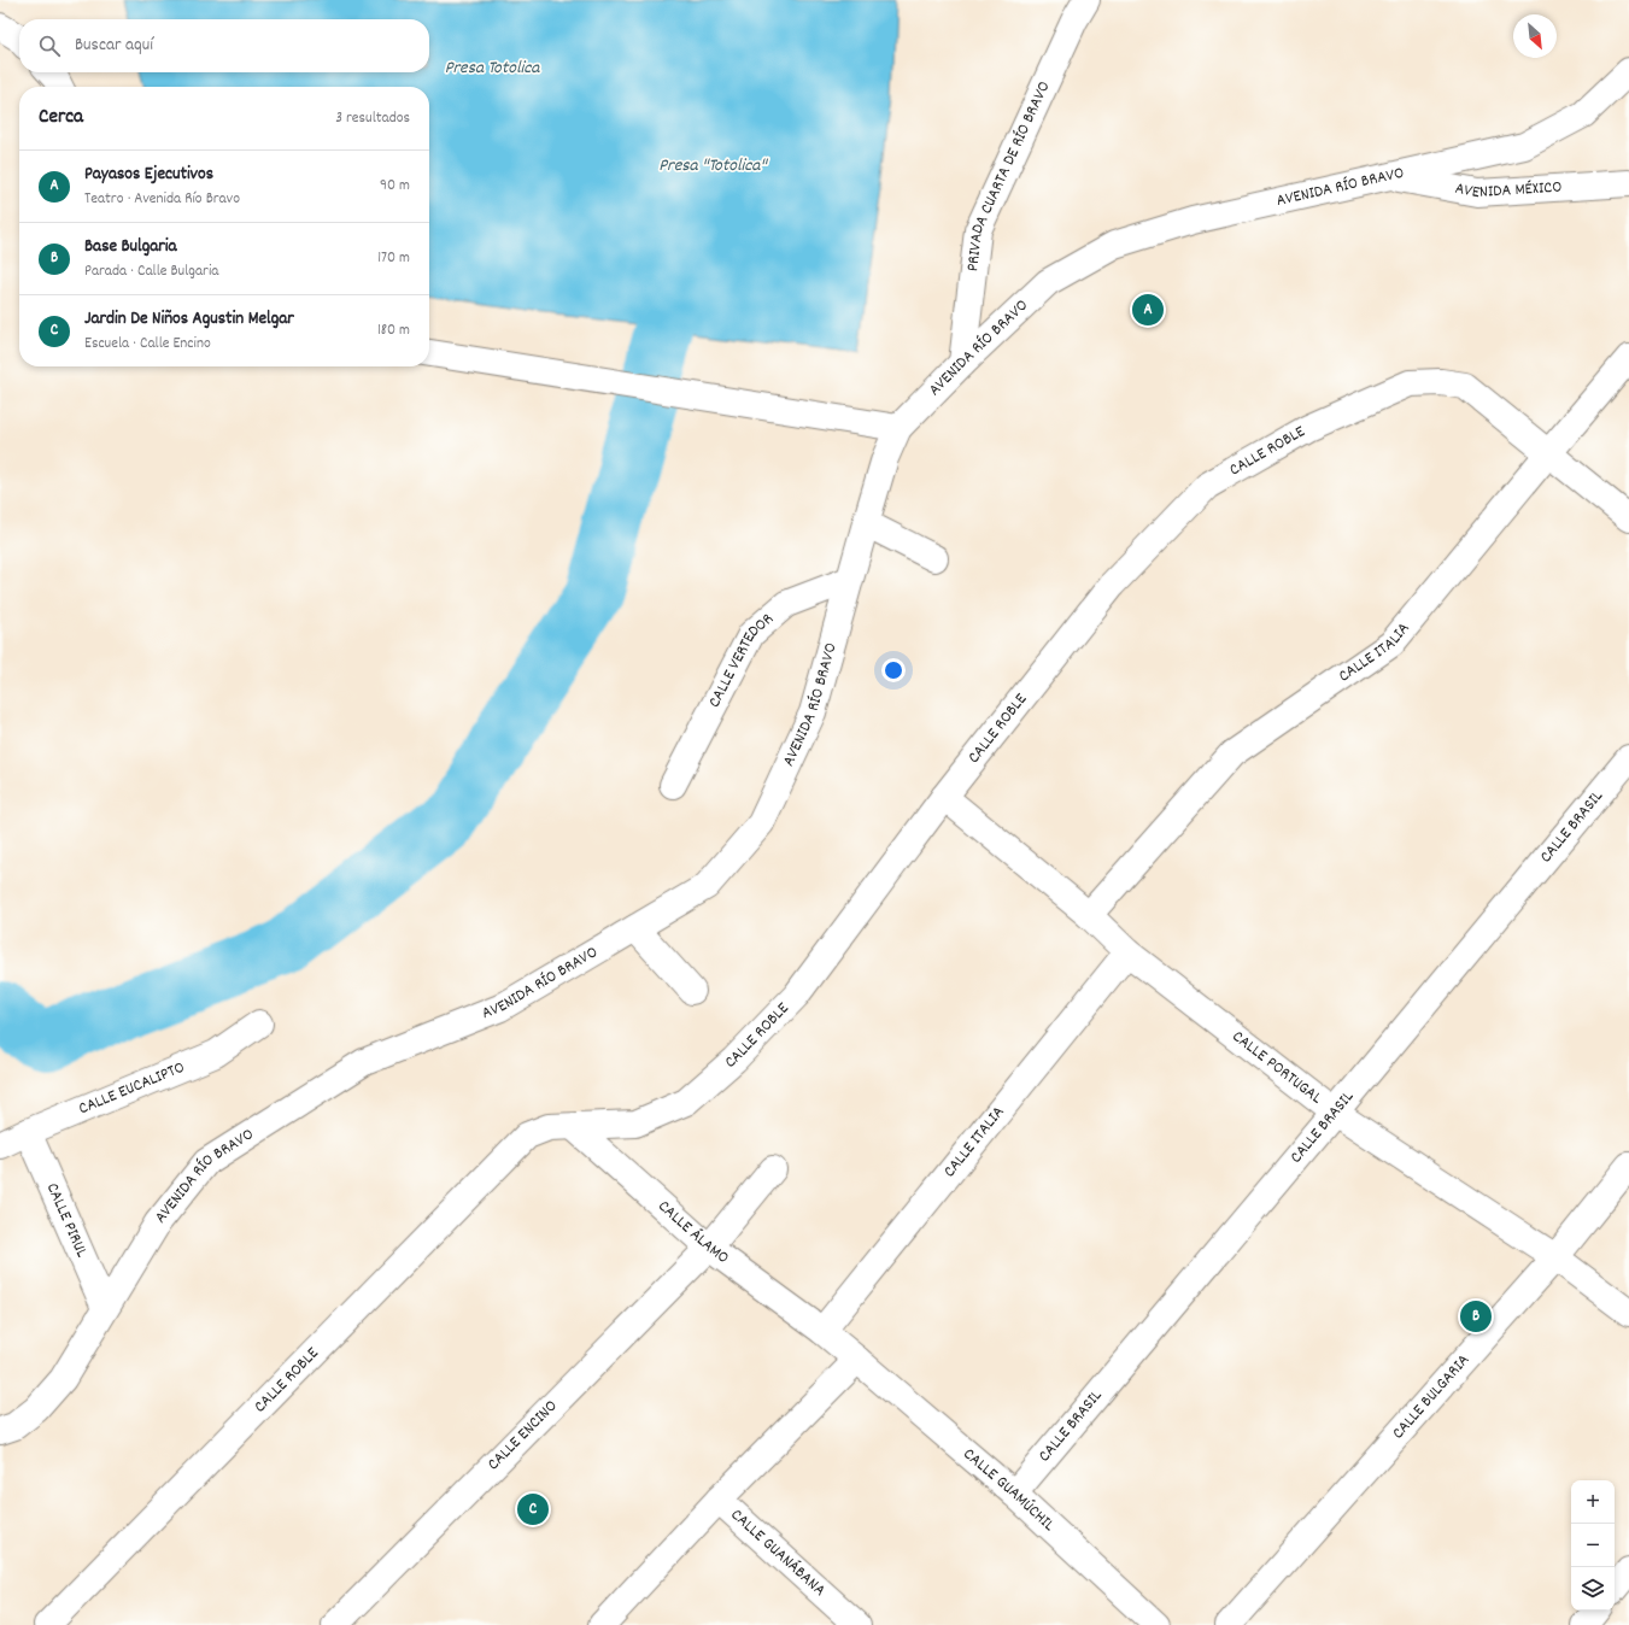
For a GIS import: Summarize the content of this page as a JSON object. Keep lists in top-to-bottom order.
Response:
{
  "streets": {
    "street": [
      "PRIVADA CUARTA DE RÍO BRAVO",
      "AVENIDA RÍO BRAVO",
      "AVENIDA MÉXICO",
      "CALLE ROBLE",
      "CALLE ITALIA",
      "CALLE VERTEDOR",
      "CALLE BRASIL",
      "CALLE PORTUGAL",
      "CALLE EUCALIPTO",
      "CALLE PIRUL",
      "CALLE ÁLAMO",
      "CALLE BULGARIA",
      "CALLE ENCINO",
      "CALLE GUAMÚCHIL",
      "CALLE GUANÁBANA"
    ]
  },
  "crossings": [
    ["PRIVADA CUARTA DE RÍO BRAVO", "AVENIDA RÍO BRAVO"],
    ["AVENIDA RÍO BRAVO", "AVENIDA MÉXICO"],
    ["AVENIDA RÍO BRAVO", "CALLE VERTEDOR"],
    ["AVENIDA RÍO BRAVO", "CALLE PIRUL"],
    ["CALLE ROBLE", "CALLE ITALIA"],
    ["CALLE ROBLE", "CALLE PORTUGAL"],
    ["CALLE ROBLE", "CALLE ÁLAMO"],
    ["CALLE ITALIA", "CALLE PORTUGAL"],
    ["CALLE ITALIA", "CALLE ÁLAMO"],
    ["CALLE BRASIL", "CALLE PORTUGAL"],
    ["CALLE BRASIL", "CALLE GUAMÚCHIL"],
    ["CALLE PORTUGAL", "CALLE BULGARIA"],
    ["CALLE EUCALIPTO", "CALLE PIRUL"],
    ["CALLE ÁLAMO", "CALLE ENCINO"],
    ["CALLE ÁLAMO", "CALLE GUAMÚCHIL"]
  ],
  "water": ["Presa Totolica", "Presa \"Totolica\""],
  "north": "bottom right",
  "page": {
    "search": "Buscar aquí",
    "heading": ["Cerca", "3 resultados"],
    "list": [
      {
        "mark": "A",
        "name": "Payasos Ejecutivos",
        "note": "Teatro · Avenida Río Bravo",
        "value": "90 m"
      },
      {
        "mark": "B",
        "name": "Base Bulgaria",
        "note": "Parada · Calle Bulgaria",
        "value": "170 m"
      },
      {
        "mark": "C",
        "name": "Jardin De Niños Agustin Melgar",
        "note": "Escuela · Calle Encino",
        "value": "180 m"
      }
    ],
    "pins": ["A", "B", "C"],
    "map_buttons": ["+", "−"]
  }
}
